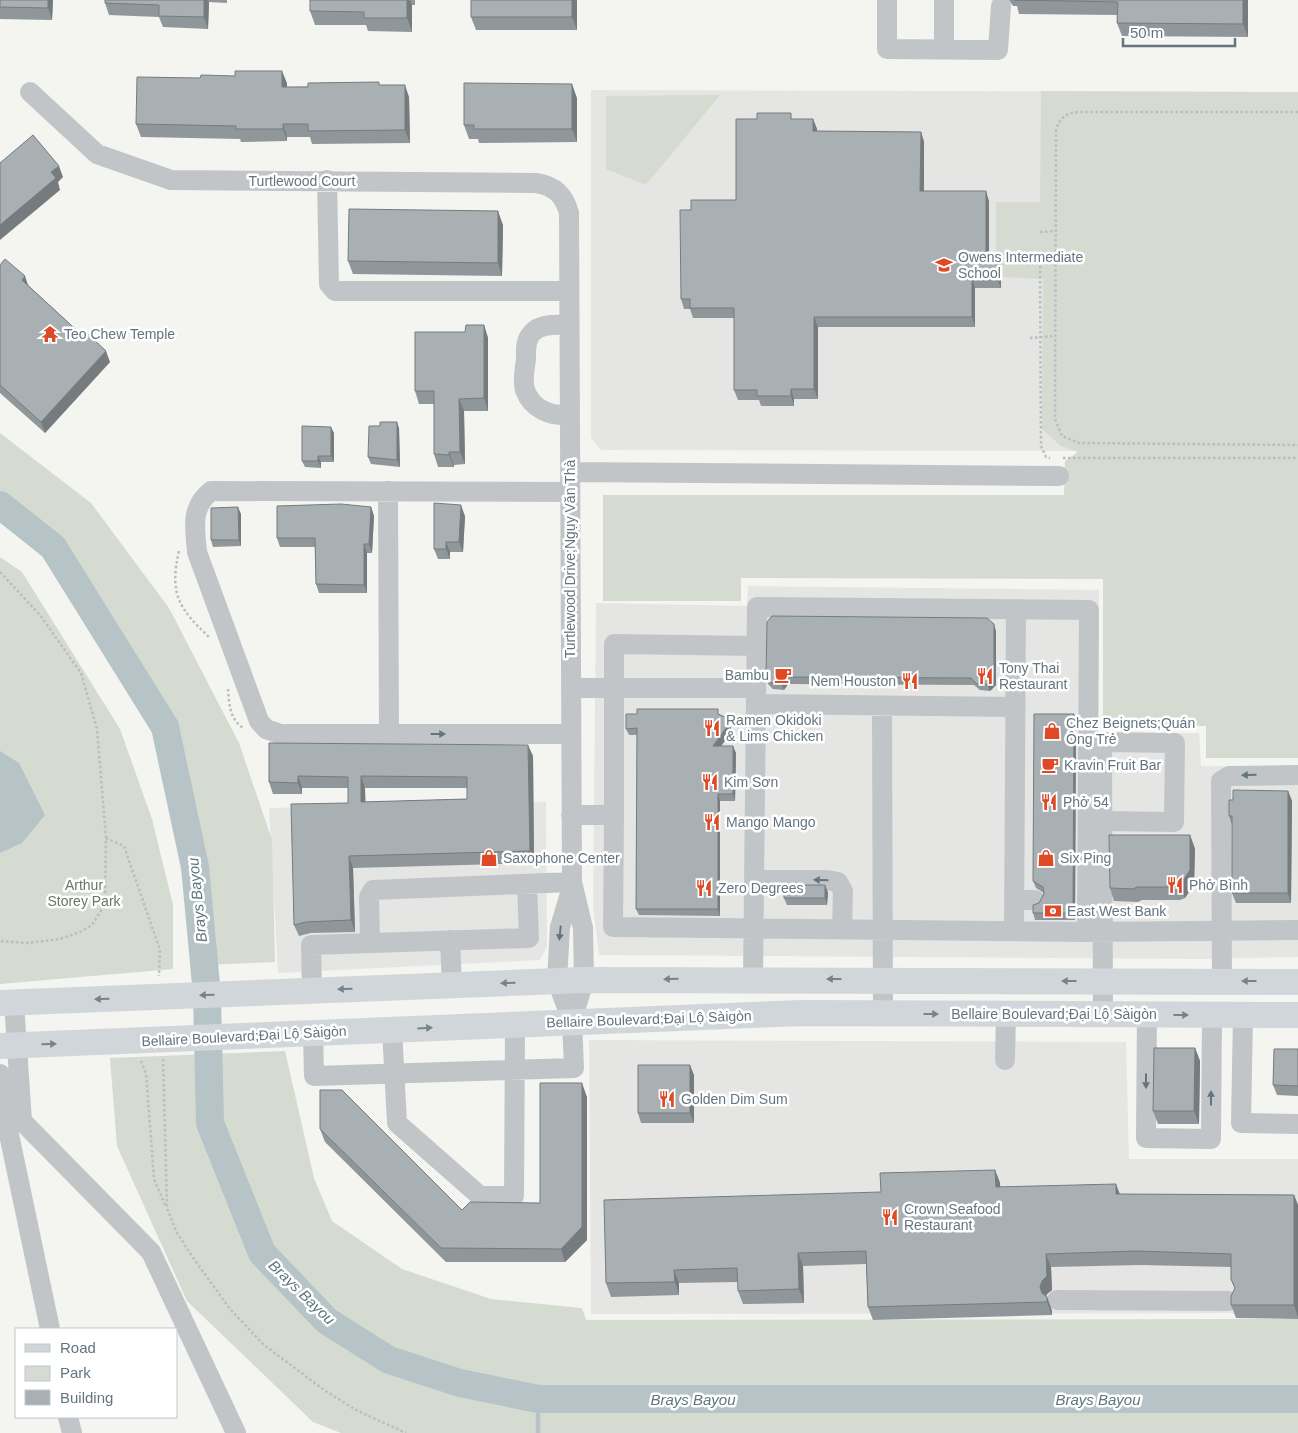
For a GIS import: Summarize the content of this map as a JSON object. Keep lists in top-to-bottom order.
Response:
{
  "streets": {
    "main road": ["Bellaire Boulevard;Đại Lộ Sàigòn"],
    "street": ["Turtlewood Court", "Turtlewood Drive;Ngụy Văn Thà"]
  },
  "crossings": [
    ["Turtlewood Court", "Turtlewood Drive;Ngụy Văn Thà"],
    ["Turtlewood Drive;Ngụy Văn Thà", "Bellaire Boulevard;Đại Lộ Sàigòn"]
  ],
  "water": ["Brays Bayou"],
  "parks": ["Arthur Storey Park"],
  "places": {
    "school or university": ["Owens Intermediate School"],
    "temple": ["Teo Chew Temple"],
    "cafe": ["Bambu", "Kravin Fruit Bar"],
    "restaurant": [
      "Tony Thai Restaurant",
      "Nem Houston",
      "Ramen Okidoki & Lims Chicken",
      "Kim Sơn",
      "Phở 54",
      "Mango Mango",
      "Phở Bình",
      "Zero Degrees",
      "Golden Dim Sum",
      "Crown Seafood Restaurant"
    ],
    "shop": ["Chez Beignets;Quán Ông Trẻ", "Saxophone Center", "Six Ping"],
    "bank": ["East West Bank"]
  },
  "legend": ["Road", "Park", "Building"],
  "scale_bar": "50 m"
}
